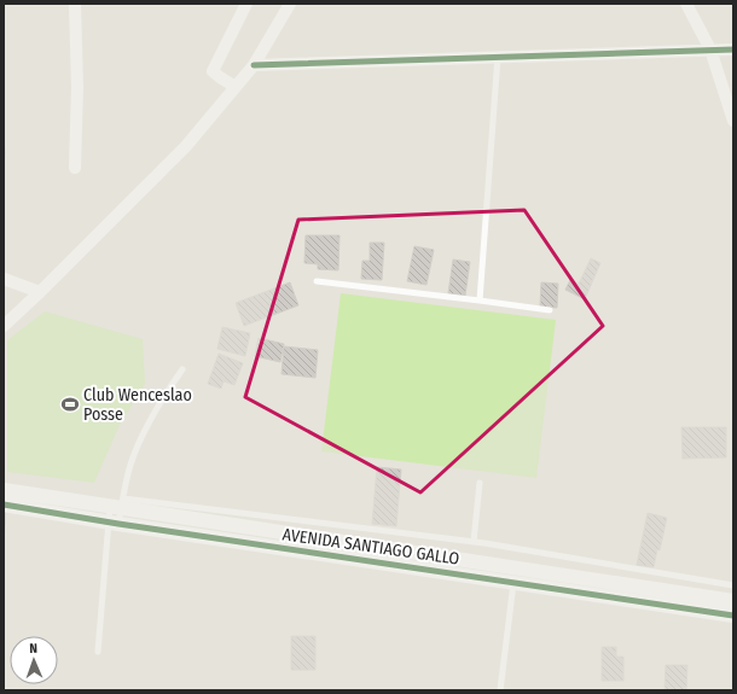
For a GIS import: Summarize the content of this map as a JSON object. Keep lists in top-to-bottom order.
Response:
{
  "streets": {
    "street": ["AVENIDA SANTIAGO GALLO"]
  },
  "places": {
    "sports": ["Club Wenceslao Posse"]
  },
  "north": "top"
}
